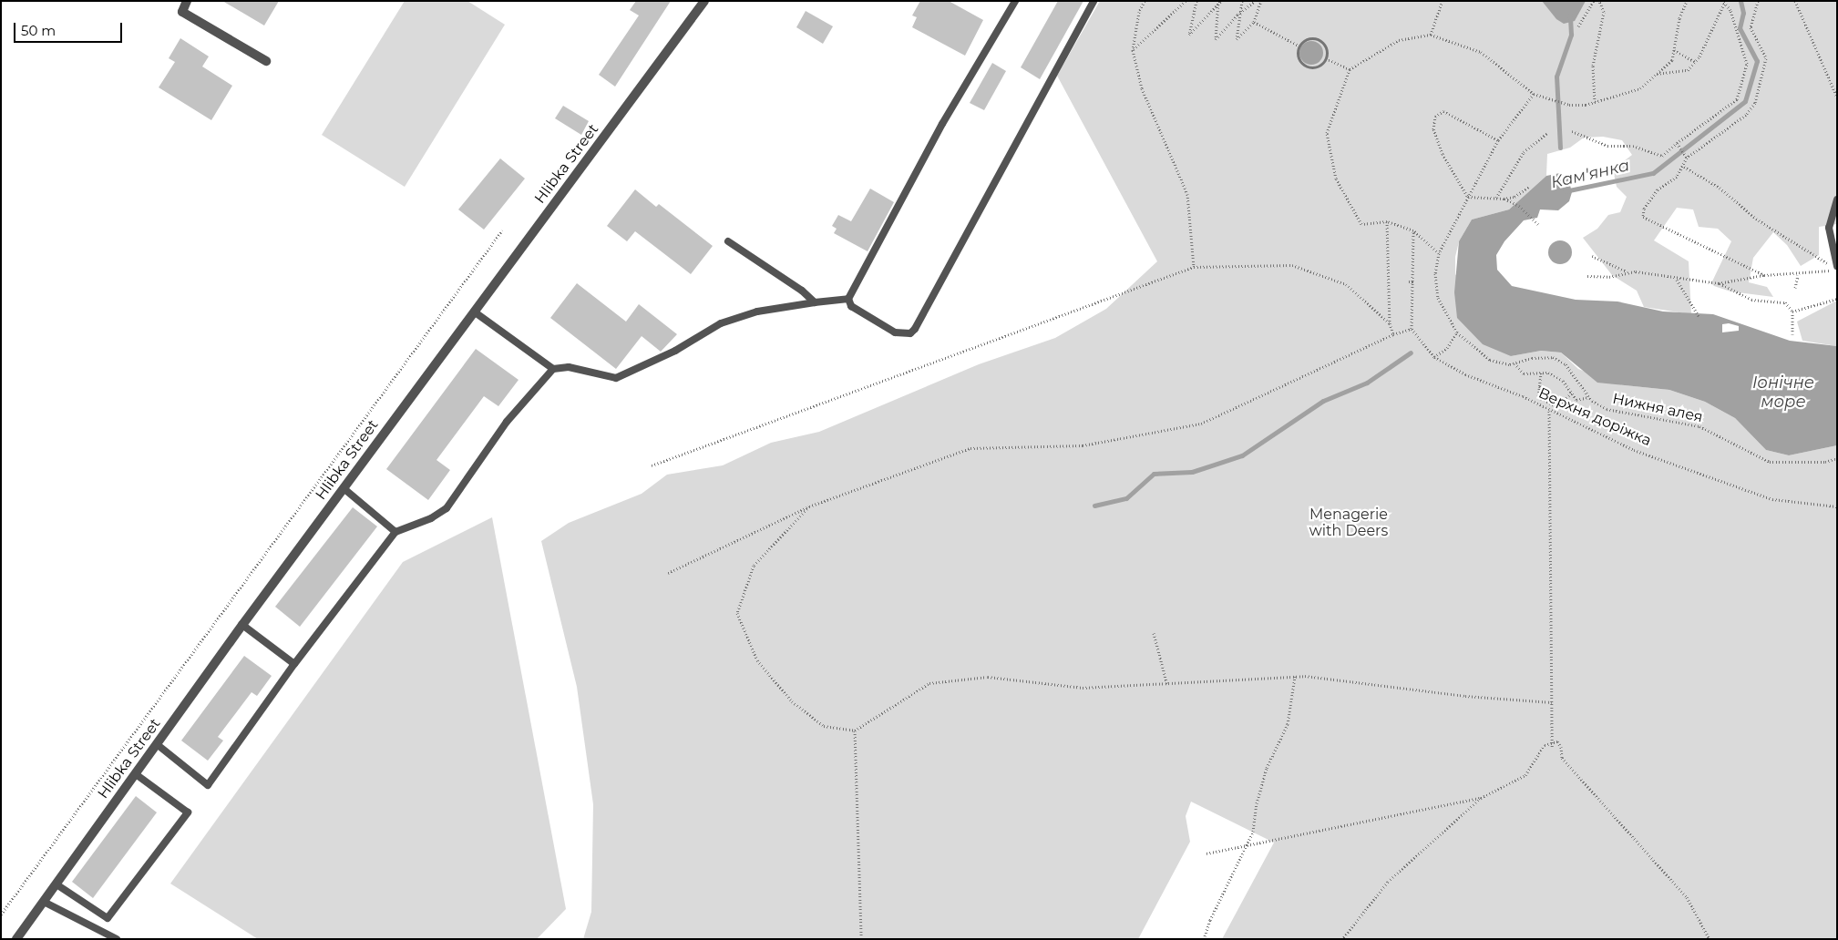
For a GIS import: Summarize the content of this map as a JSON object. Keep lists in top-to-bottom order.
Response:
{
  "streets": {
    "street": ["Hlibka Street"],
    "path": ["Нижня алея", "Верхня доріжка"]
  },
  "water": ["Кам'янка", "Іонічне море"],
  "parks": ["Menagerie with Deers"],
  "scale_bar": "50 m"
}
